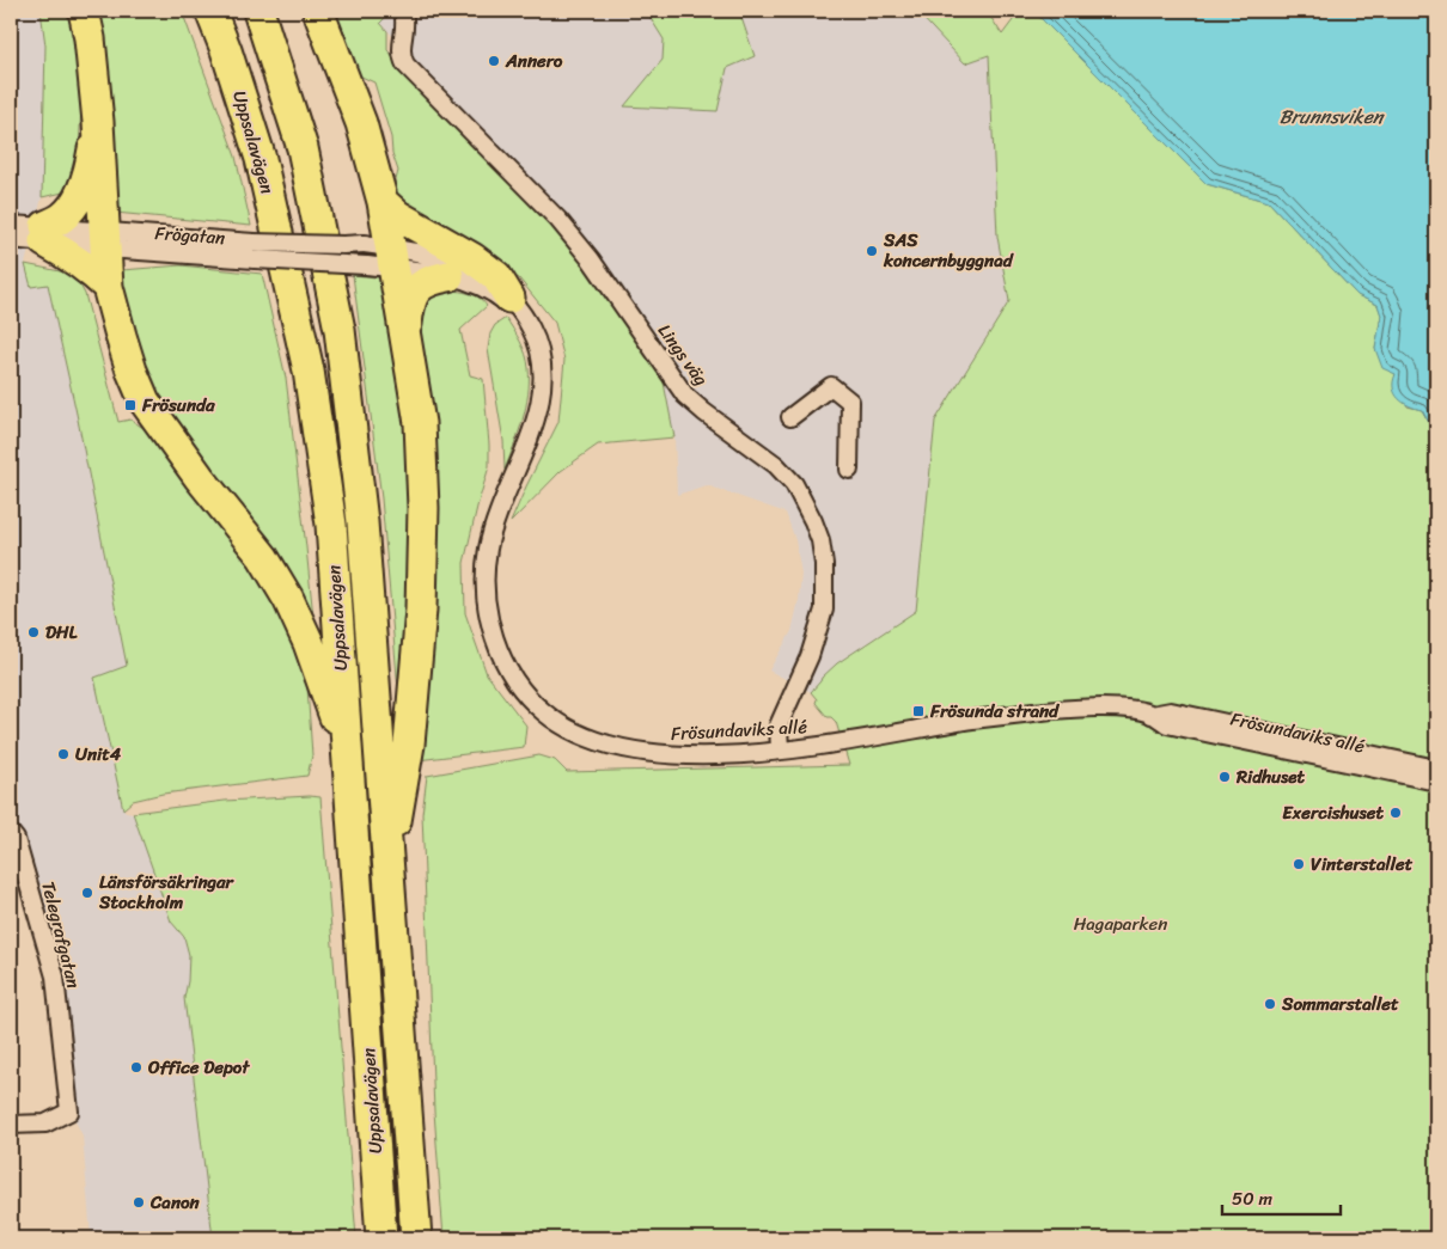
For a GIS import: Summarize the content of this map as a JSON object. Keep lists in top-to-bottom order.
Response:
{
  "streets": {
    "highway": ["Uppsalavägen"],
    "street": [
      "Frögatan",
      "Lings väg",
      "Frösundaviks allé",
      "Telegrafgatan"
    ]
  },
  "crossings": [
    ["Frögatan", "Frösundaviks allé"],
    ["Lings väg", "Frösundaviks allé"]
  ],
  "water": ["Brunnsviken"],
  "parks": ["Hagaparken"],
  "places": {
    "other": [
      "Annero",
      "SAS koncernbyggnad",
      "DHL",
      "Unit4",
      "Ridhuset",
      "Exercishuset",
      "Vinterstallet",
      "Länsförsäkringar Stockholm",
      "Sommarstallet",
      "Office Depot",
      "Canon"
    ],
    "transit": ["Frösunda", "Frösunda strand"]
  },
  "scale_bar": "50 m"
}
